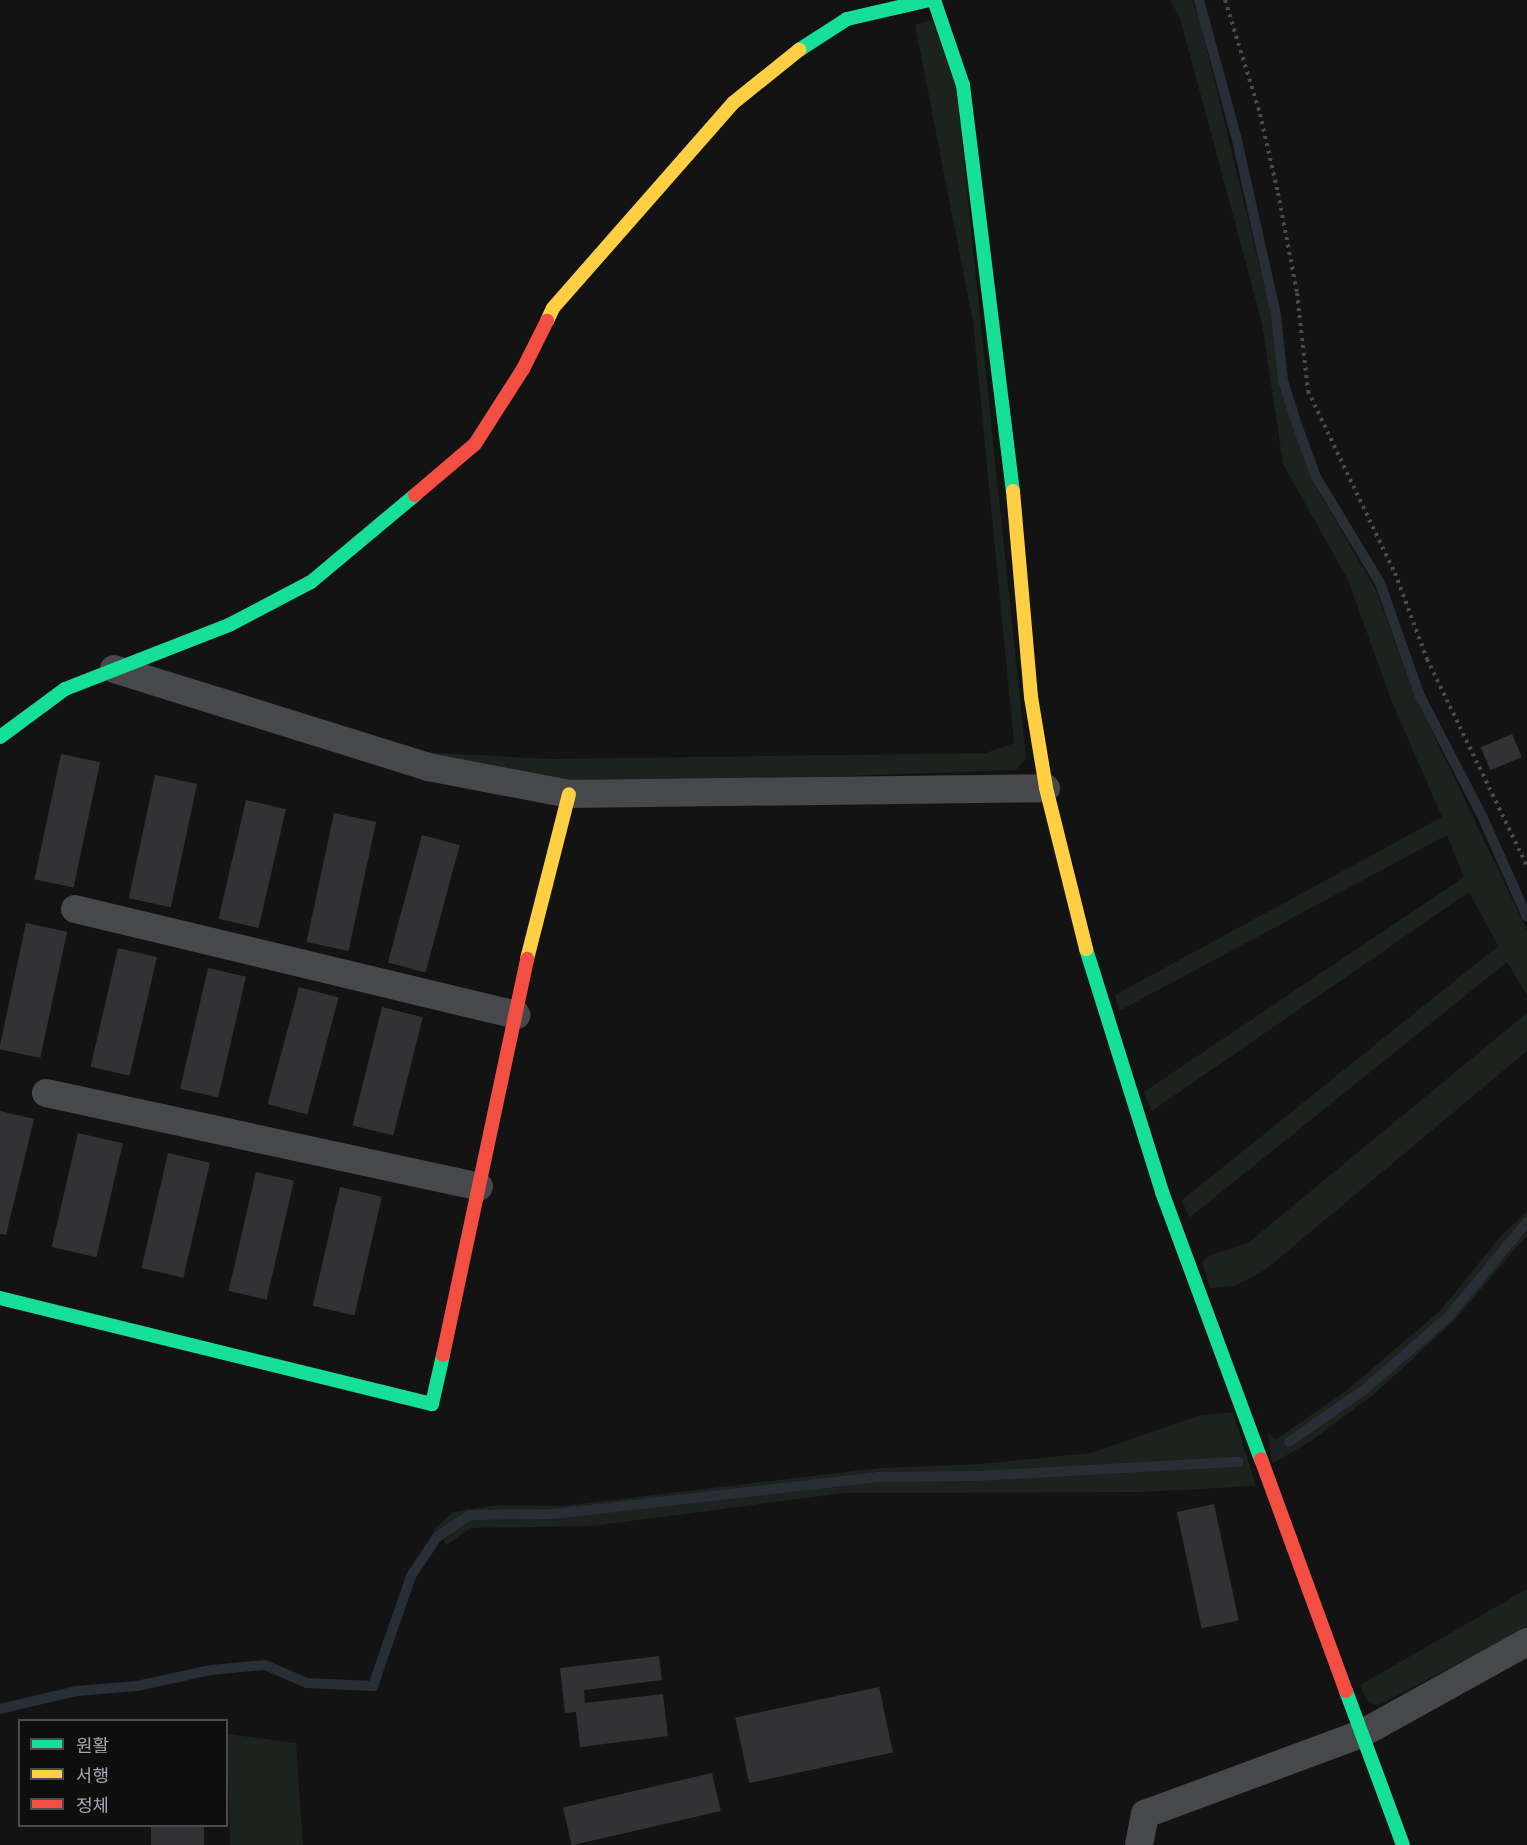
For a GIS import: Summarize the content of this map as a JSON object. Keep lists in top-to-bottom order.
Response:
{
  "legend": ["원활", "서행", "정체"]
}
